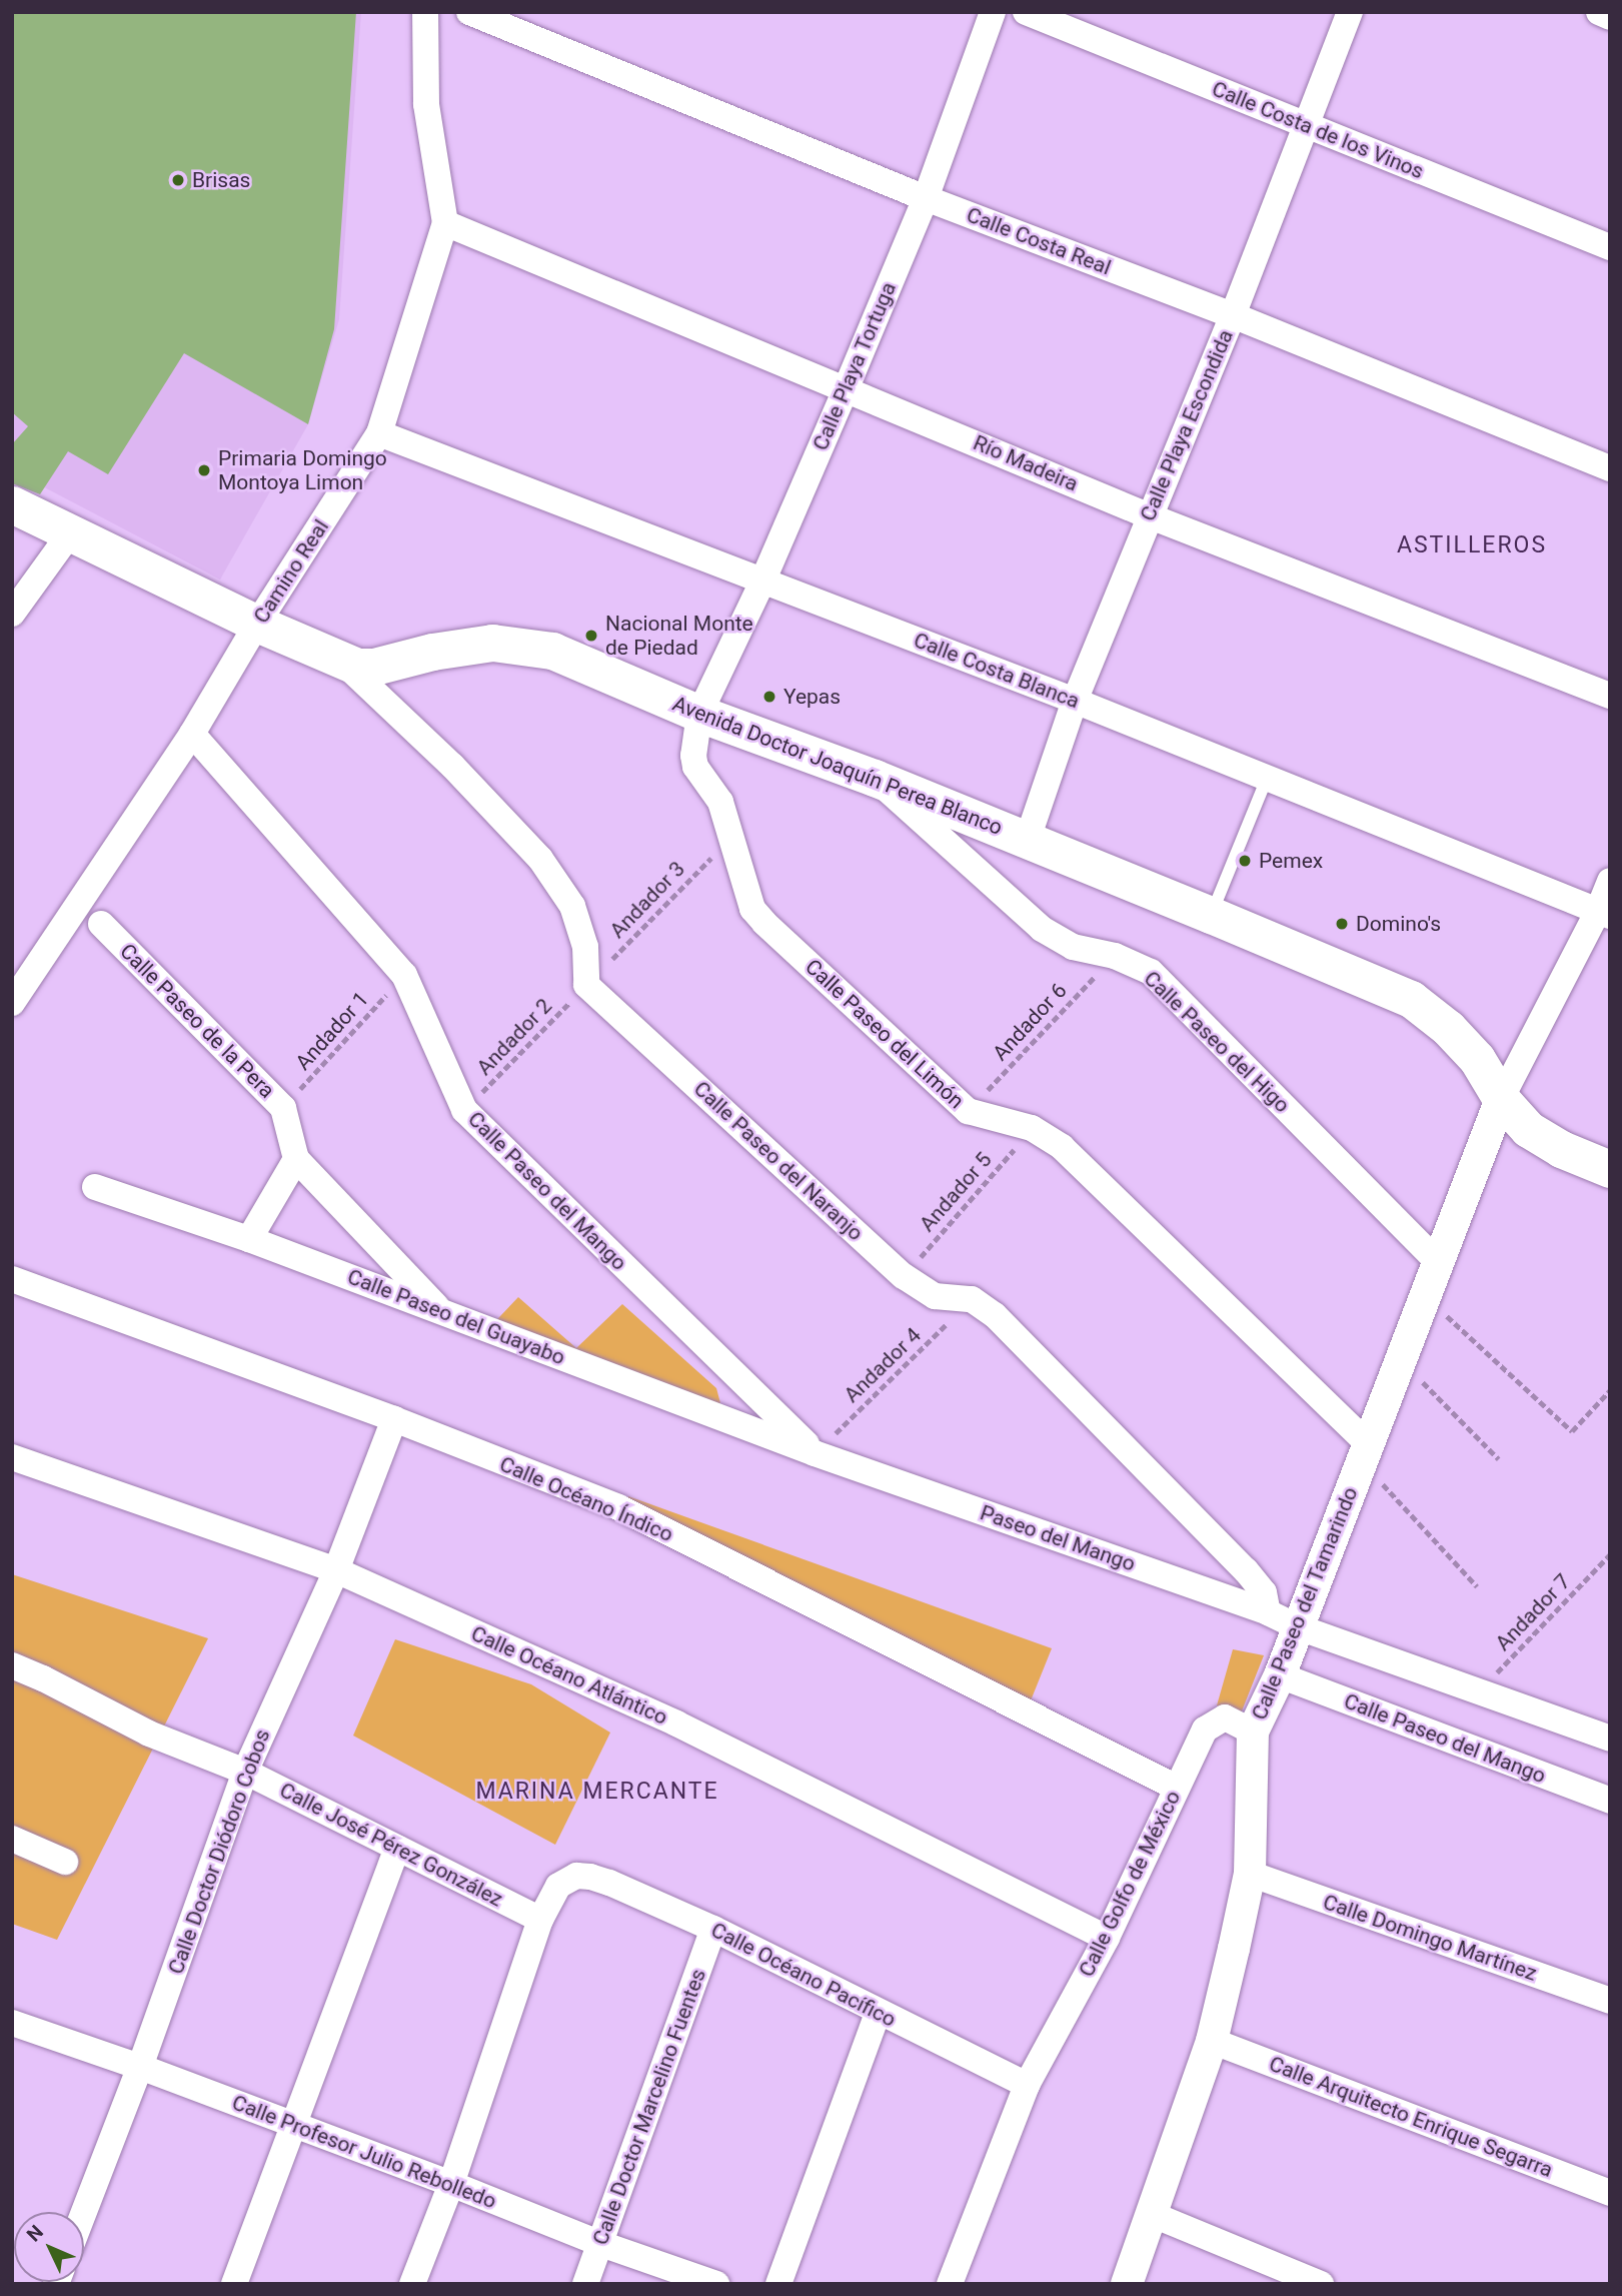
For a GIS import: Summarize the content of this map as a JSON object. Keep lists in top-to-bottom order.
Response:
{
  "streets": {
    "main road": ["Avenida Doctor Joaquín Perea Blanco"],
    "street": [
      "Calle Costa de los Vinos",
      "Calle Costa Real",
      "Calle Playa Tortuga",
      "Calle Playa Escondida",
      "Río Madeira",
      "Camino Real",
      "Calle Costa Blanca",
      "Calle Paseo de la Pera",
      "Calle Paseo del Limón",
      "Calle Paseo del Higo",
      "Calle Paseo del Naranjo",
      "Calle Paseo del Mango",
      "Calle Paseo del Guayabo",
      "Calle Océano Índico",
      "Paseo del Mango",
      "Calle Paseo del Tamarindo",
      "Calle Océano Atlántico",
      "Calle José Pérez González",
      "Calle Doctor Diódoro Cobos",
      "Calle Golfo de México",
      "Calle Domingo Martínez",
      "Calle Océano Pacífico",
      "Calle Doctor Marcelino Fuentes",
      "Calle Arquitecto Enrique Segarra",
      "Calle Profesor Julio Rebolledo"
    ],
    "path": [
      "Andador 3",
      "Andador 6",
      "Andador 1",
      "Andador 2",
      "Andador 5",
      "Andador 4",
      "Andador 7"
    ]
  },
  "crossings": [
    ["Calle Costa de los Vinos", "Calle Playa Escondida"],
    ["Calle Costa Real", "Calle Playa Tortuga"],
    ["Calle Costa Real", "Calle Playa Escondida"],
    ["Calle Playa Tortuga", "Río Madeira"],
    ["Calle Playa Tortuga", "Calle Costa Blanca"],
    ["Calle Playa Tortuga", "Avenida Doctor Joaquín Perea Blanco"],
    ["Calle Playa Tortuga", "Calle Paseo del Limón"],
    ["Calle Playa Escondida", "Río Madeira"],
    ["Calle Playa Escondida", "Calle Costa Blanca"],
    ["Calle Playa Escondida", "Avenida Doctor Joaquín Perea Blanco"],
    ["Río Madeira", "Camino Real"],
    ["Camino Real", "Calle Costa Blanca"],
    ["Camino Real", "Avenida Doctor Joaquín Perea Blanco"],
    ["Camino Real", "Calle Paseo del Mango"],
    ["Avenida Doctor Joaquín Perea Blanco", "Calle Paseo del Limón"],
    ["Avenida Doctor Joaquín Perea Blanco", "Calle Paseo del Higo"],
    ["Avenida Doctor Joaquín Perea Blanco", "Calle Paseo del Tamarindo"],
    ["Andador 3", "Calle Paseo del Limón"],
    ["Andador 3", "Andador 2"],
    ["Andador 3", "Calle Paseo del Naranjo"],
    ["Calle Paseo de la Pera", "Andador 1"],
    ["Calle Paseo de la Pera", "Calle Paseo del Guayabo"],
    ["Andador 6", "Calle Paseo del Limón"],
    ["Andador 6", "Calle Paseo del Higo"],
    ["Andador 1", "Calle Paseo del Mango"],
    ["Calle Paseo del Limón", "Andador 5"],
    ["Calle Paseo del Limón", "Calle Paseo del Tamarindo"],
    ["Andador 2", "Calle Paseo del Naranjo"],
    ["Andador 2", "Calle Paseo del Mango"],
    ["Calle Paseo del Higo", "Calle Paseo del Tamarindo"],
    ["Calle Paseo del Naranjo", "Andador 5"],
    ["Calle Paseo del Naranjo", "Andador 4"],
    ["Calle Paseo del Mango", "Calle Paseo del Guayabo"],
    ["Calle Paseo del Mango", "Andador 4"],
    ["Calle Paseo del Mango", "Paseo del Mango"],
    ["Calle Paseo del Mango", "Calle Paseo del Tamarindo"],
    ["Calle Paseo del Guayabo", "Andador 4"],
    ["Calle Paseo del Guayabo", "Paseo del Mango"],
    ["Andador 4", "Paseo del Mango"],
    ["Calle Océano Índico", "Calle Doctor Diódoro Cobos"],
    ["Calle Océano Índico", "Calle Golfo de México"],
    ["Paseo del Mango", "Calle Paseo del Tamarindo"],
    ["Calle Paseo del Tamarindo", "Calle Golfo de México"],
    ["Calle Paseo del Tamarindo", "Calle Domingo Martínez"],
    ["Calle Paseo del Tamarindo", "Calle Arquitecto Enrique Segarra"],
    ["Calle Océano Atlántico", "Calle Doctor Diódoro Cobos"],
    ["Calle Océano Atlántico", "Calle Golfo de México"],
    ["Calle José Pérez González", "Calle Doctor Diódoro Cobos"],
    ["Calle José Pérez González", "Calle Océano Pacífico"],
    ["Calle Doctor Diódoro Cobos", "Calle Profesor Julio Rebolledo"],
    ["Calle Golfo de México", "Calle Océano Pacífico"],
    ["Calle Océano Pacífico", "Calle Doctor Marcelino Fuentes"],
    ["Calle Doctor Marcelino Fuentes", "Calle Profesor Julio Rebolledo"]
  ],
  "districts": ["ASTILLEROS", "MARINA MERCANTE"],
  "places": [
    "Brisas",
    "Primaria Domingo Montoya Limon",
    "Nacional Monte de Piedad",
    "Yepas",
    "Pemex",
    "Domino's"
  ],
  "north": "top left"
}
